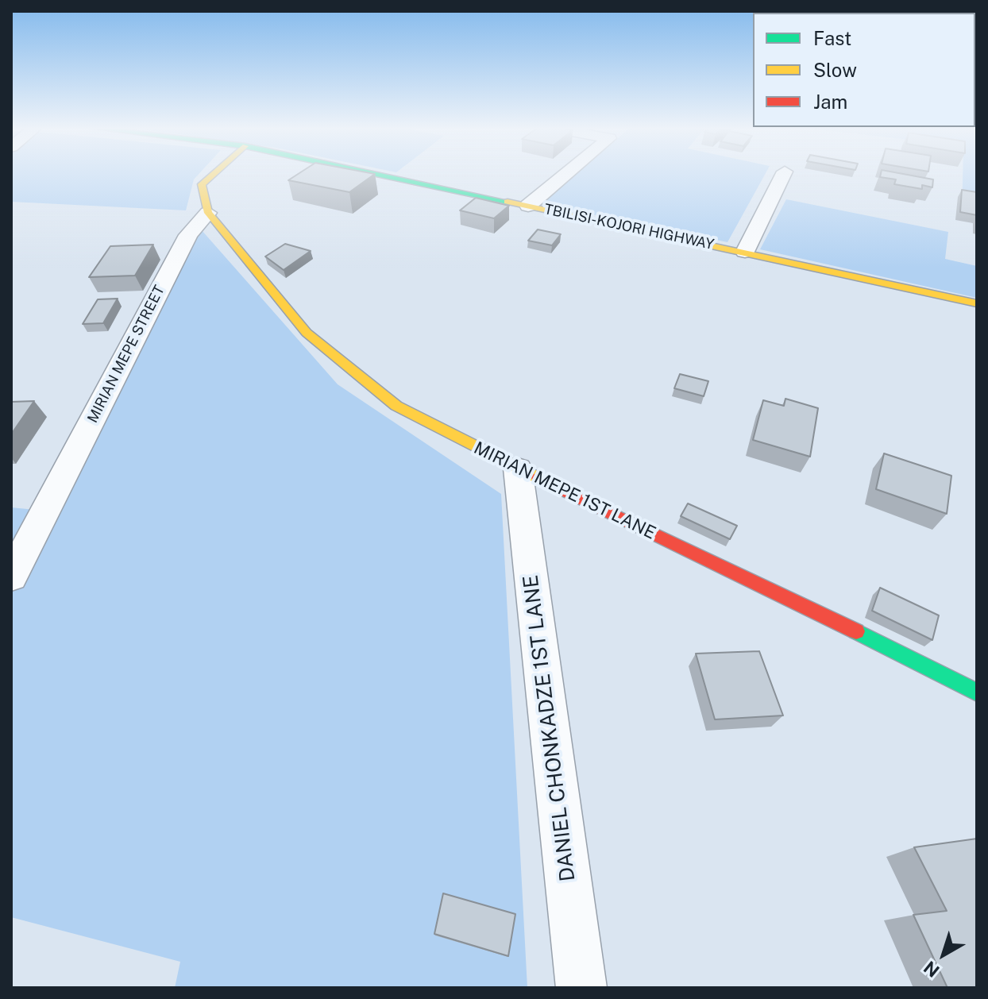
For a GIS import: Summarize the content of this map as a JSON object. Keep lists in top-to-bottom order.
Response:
{
  "streets": {
    "main road": ["TBILISI-KOJORI HIGHWAY", "MIRIAN MEPE 1ST LANE"],
    "street": ["MIRIAN MEPE STREET", "DANIEL CHONKADZE 1ST LANE"]
  },
  "crossings": [
    ["MIRIAN MEPE STREET", "MIRIAN MEPE 1ST LANE"],
    ["MIRIAN MEPE 1ST LANE", "DANIEL CHONKADZE 1ST LANE"]
  ],
  "legend": ["Fast", "Slow", "Jam"],
  "north": "bottom left"
}
